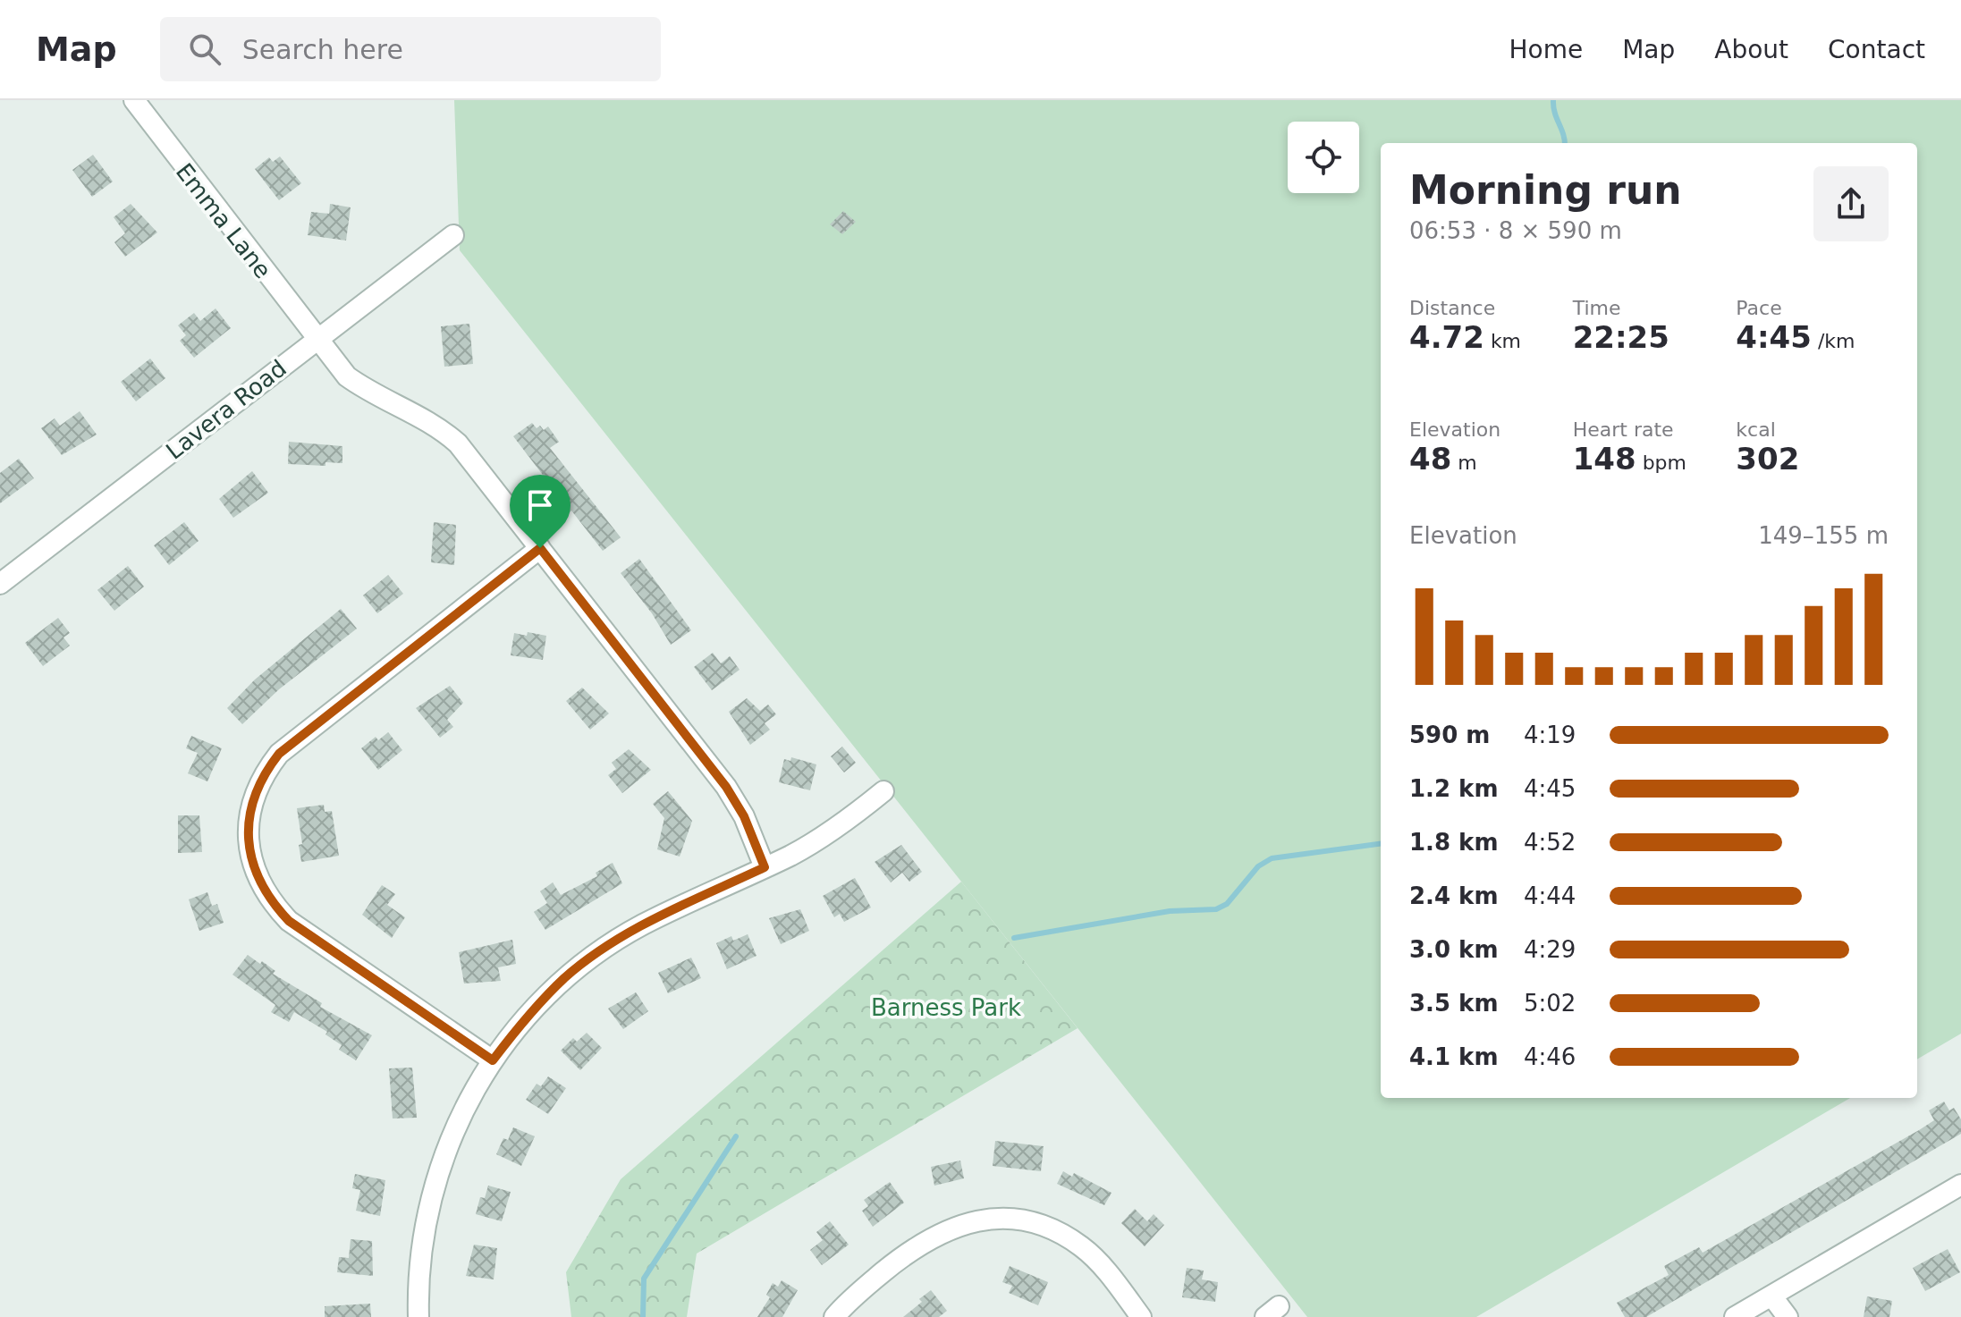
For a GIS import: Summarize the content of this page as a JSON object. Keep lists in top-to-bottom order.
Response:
{
  "streets": {
    "street": ["Emma Lane", "Lavera Road"]
  },
  "crossings": [
    ["Emma Lane", "Lavera Road"]
  ],
  "parks": ["Barness Park"],
  "page": {
    "header": "Map",
    "search": "Search here",
    "nav": [
      "Home",
      "Map",
      "About",
      "Contact"
    ],
    "heading": ["Morning run", "06:53 · 8 × 590 m"],
    "stats": [
      ["Distance", "4.72 km"],
      ["Time", "22:25"],
      ["Pace", "4:45 /km"],
      ["Elevation", "48 m"],
      ["Heart rate", "148 bpm"],
      ["kcal", "302"]
    ],
    "chart": ["Elevation", "149–155 m"],
    "list": [
      {
        "name": "590 m",
        "note": "4:19"
      },
      {
        "name": "1.2 km",
        "note": "4:45"
      },
      {
        "name": "1.8 km",
        "note": "4:52"
      },
      {
        "name": "2.4 km",
        "note": "4:44"
      },
      {
        "name": "3.0 km",
        "note": "4:29"
      },
      {
        "name": "3.5 km",
        "note": "5:02"
      },
      {
        "name": "4.1 km",
        "note": "4:46"
      }
    ]
  }
}
